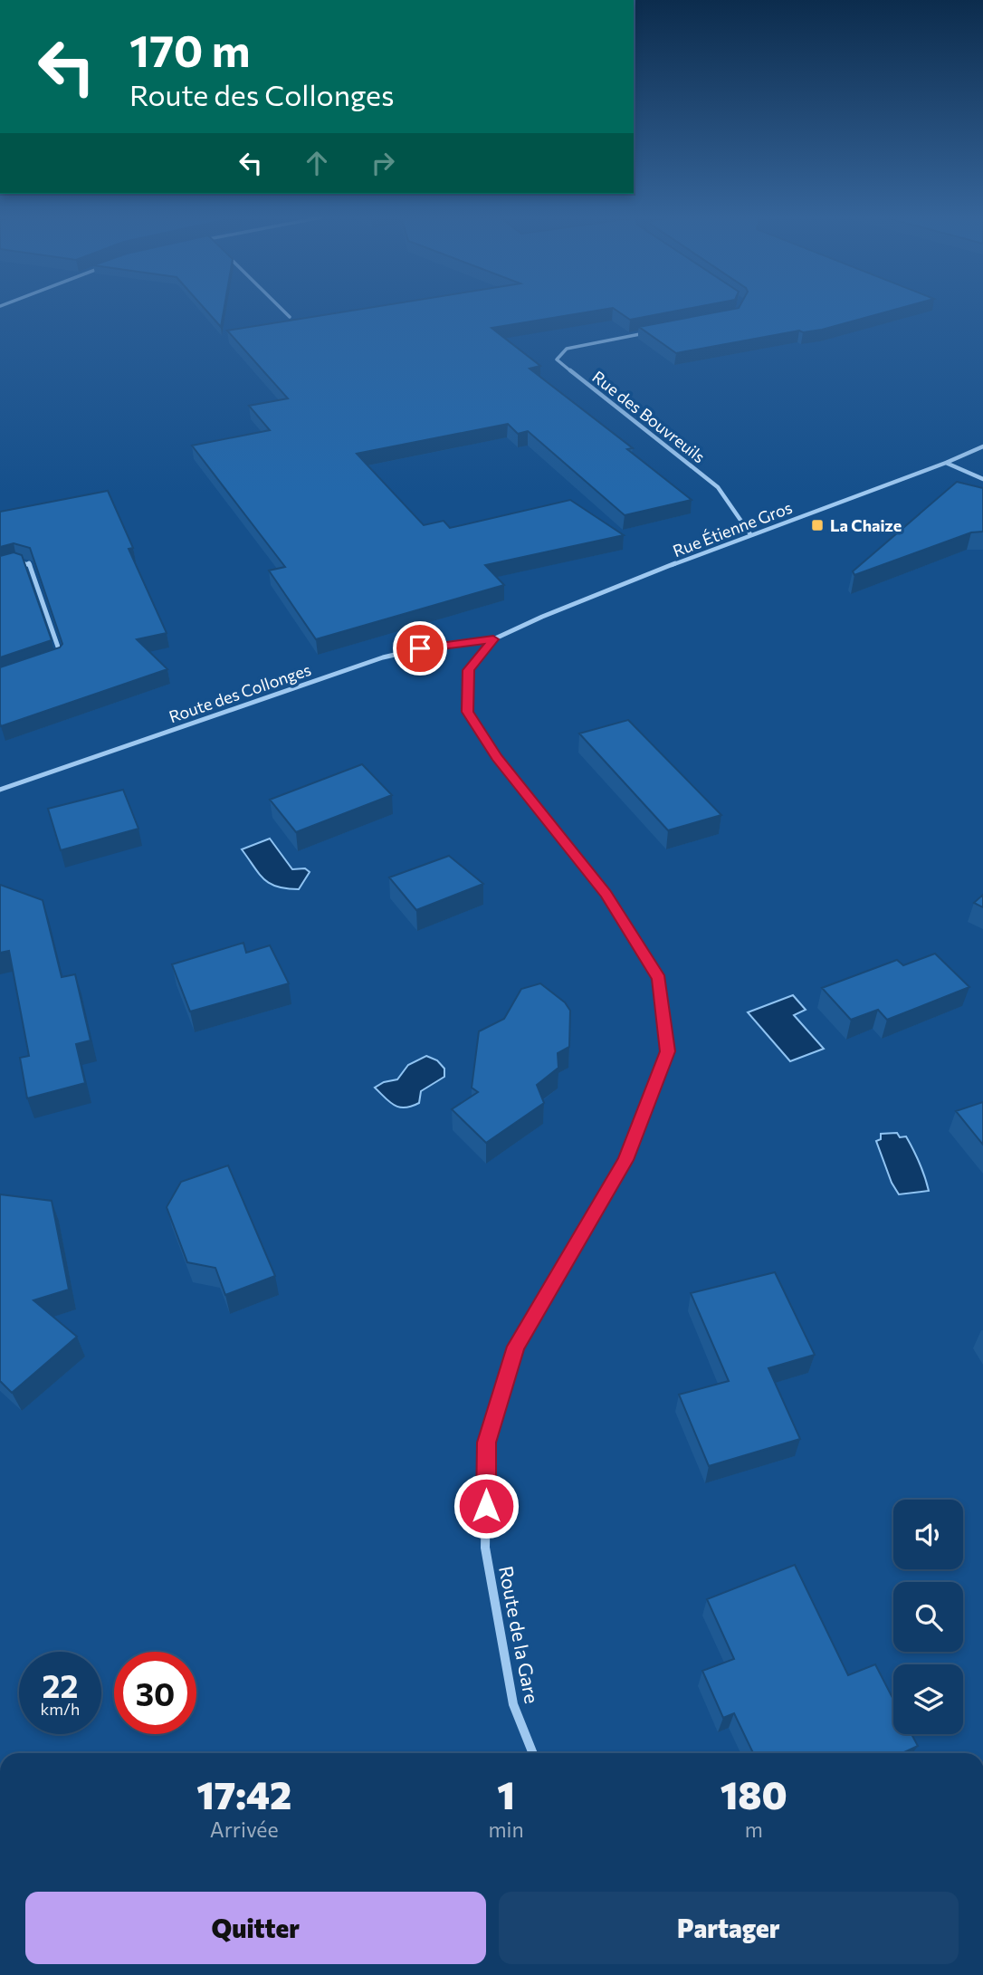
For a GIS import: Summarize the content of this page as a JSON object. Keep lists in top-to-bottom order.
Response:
{
  "streets": {
    "street": [
      "Rue des Bouvreuils",
      "Rue Étienne Gros",
      "Route des Collonges",
      "Route de la Gare"
    ]
  },
  "crossings": [
    ["Rue des Bouvreuils", "Rue Étienne Gros"],
    ["Rue Étienne Gros", "Route des Collonges"],
    ["Rue Étienne Gros", "Route de la Gare"],
    ["Route des Collonges", "Route de la Gare"]
  ],
  "places": {
    "transit": ["La Chaize"]
  },
  "page": {
    "turn": ["170 m", "Route des Collonges"],
    "speed": "22 km/h",
    "limit": "30",
    "eta": [
      "17:42",
      "Arrivée",
      "1",
      "min",
      "180",
      "m"
    ],
    "buttons": ["Quitter", "Partager"]
  }
}
